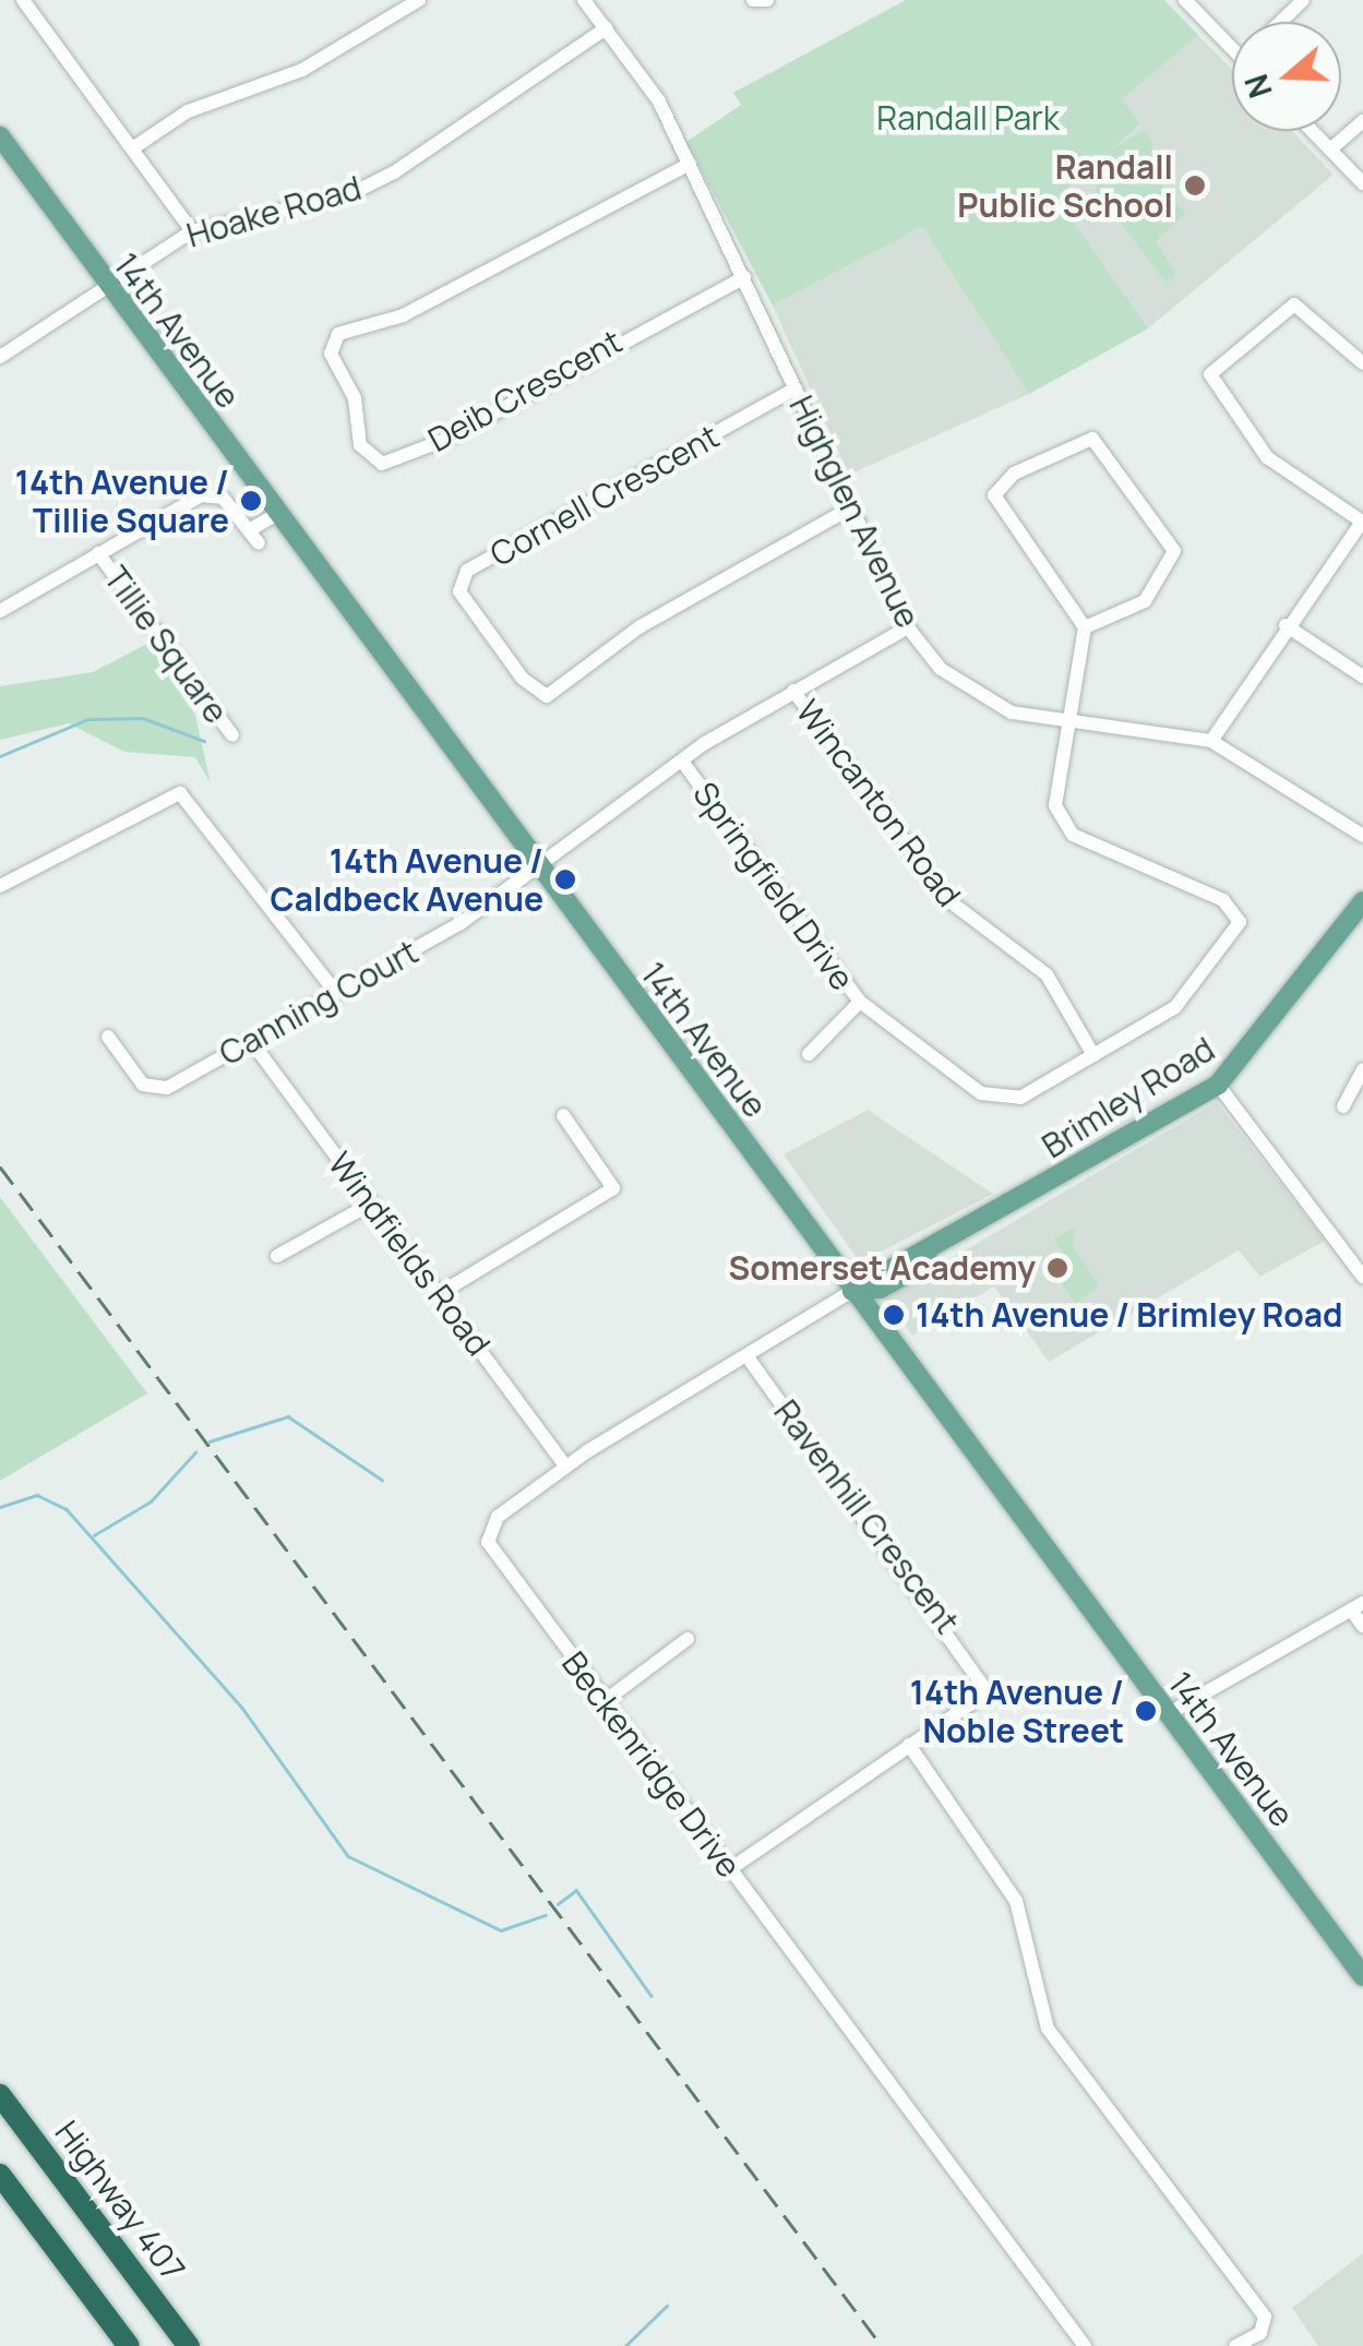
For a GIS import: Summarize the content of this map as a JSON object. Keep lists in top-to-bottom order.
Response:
{
  "streets": {
    "highway": ["Highway 407"],
    "main road": ["14th Avenue", "Brimley Road"],
    "street": [
      "Hoake Road",
      "Deib Crescent",
      "Cornell Crescent",
      "Highglen Avenue",
      "Tillie Square",
      "Wincanton Road",
      "Springfield Drive",
      "Canning Court",
      "Windfields Road",
      "Ravenhill Crescent",
      "Beckenridge Drive"
    ]
  },
  "crossings": [
    ["Hoake Road", "14th Avenue"],
    ["Hoake Road", "Highglen Avenue"],
    ["14th Avenue", "Tillie Square"],
    ["14th Avenue", "Canning Court"],
    ["14th Avenue", "Brimley Road"],
    ["14th Avenue", "Beckenridge Drive"],
    ["Deib Crescent", "Highglen Avenue"],
    ["Cornell Crescent", "Highglen Avenue"],
    ["Highglen Avenue", "Springfield Drive"],
    ["Highglen Avenue", "Canning Court"],
    ["Wincanton Road", "Springfield Drive"],
    ["Wincanton Road", "Canning Court"],
    ["Springfield Drive", "Canning Court"],
    ["Canning Court", "Windfields Road"],
    ["Brimley Road", "Beckenridge Drive"],
    ["Windfields Road", "Beckenridge Drive"],
    ["Ravenhill Crescent", "Beckenridge Drive"]
  ],
  "parks": ["Randall Park"],
  "places": [
    "Randall Public School",
    "14th Avenue / Tillie Square",
    "14th Avenue / Caldbeck Avenue",
    "Somerset Academy",
    "14th Avenue / Brimley Road",
    "14th Avenue / Noble Street"
  ],
  "north": "left"
}
